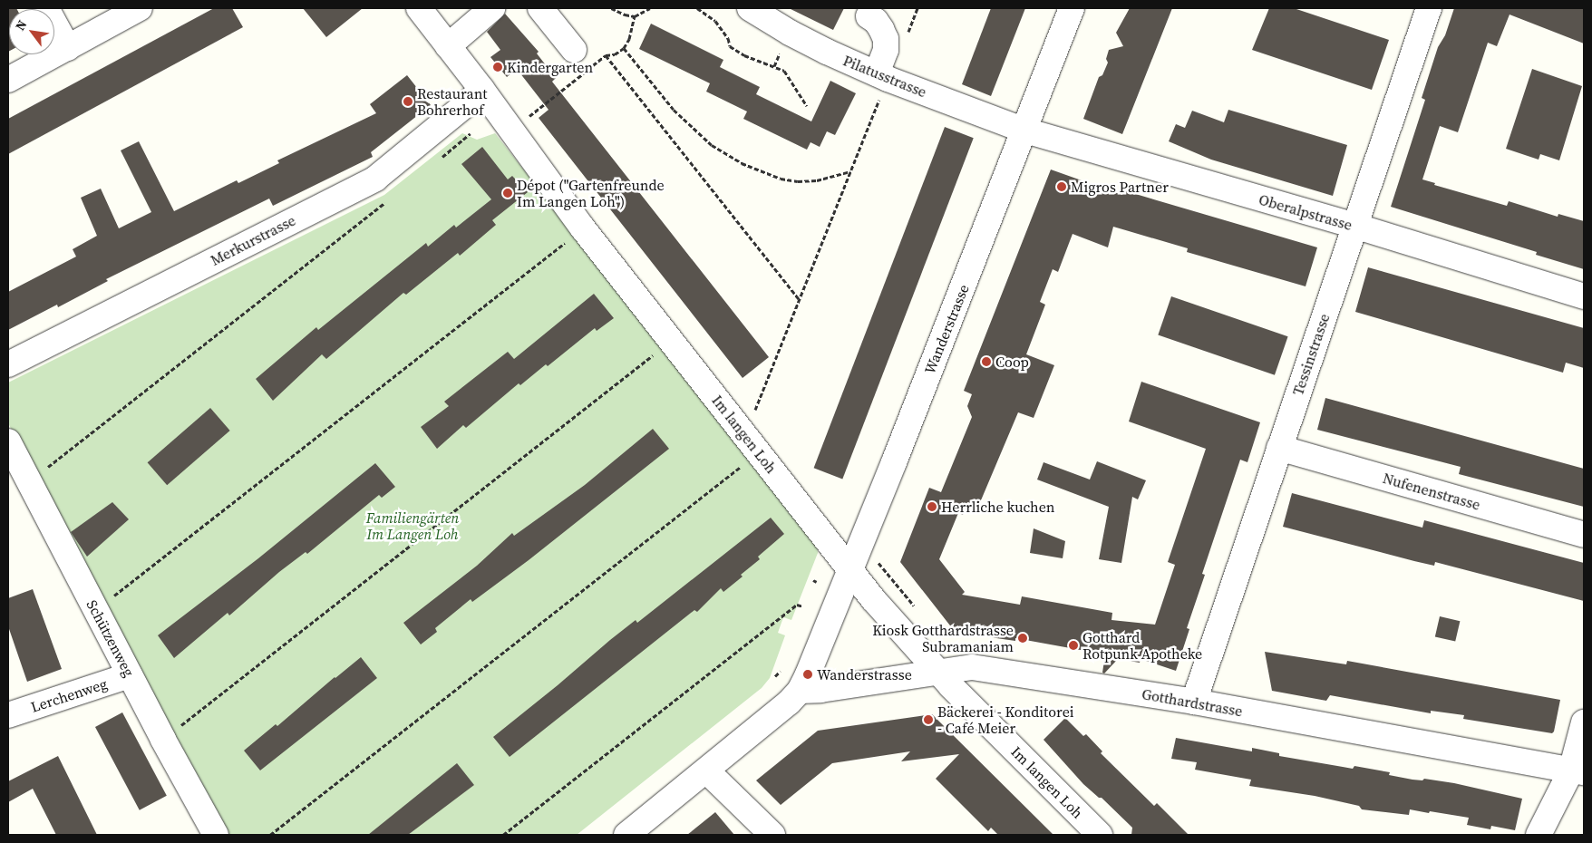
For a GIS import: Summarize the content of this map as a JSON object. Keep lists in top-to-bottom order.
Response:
{
  "streets": {
    "street": [
      "Pilatusstrasse",
      "Oberalpstrasse",
      "Merkurstrasse",
      "Wanderstrasse",
      "Tessinstrasse",
      "Im langen Loh",
      "Nufenenstrasse",
      "Schützenweg",
      "Lerchenweg",
      "Gotthardstrasse"
    ]
  },
  "crossings": [
    ["Pilatusstrasse", "Oberalpstrasse"],
    ["Pilatusstrasse", "Wanderstrasse"],
    ["Oberalpstrasse", "Wanderstrasse"],
    ["Oberalpstrasse", "Tessinstrasse"],
    ["Merkurstrasse", "Im langen Loh"],
    ["Wanderstrasse", "Im langen Loh"],
    ["Wanderstrasse", "Gotthardstrasse"],
    ["Tessinstrasse", "Nufenenstrasse"],
    ["Tessinstrasse", "Gotthardstrasse"],
    ["Im langen Loh", "Gotthardstrasse"],
    ["Schützenweg", "Lerchenweg"]
  ],
  "parks": ["Familiengärten Im Langen Loh"],
  "places": [
    "Kindergarten",
    "Restaurant Bohrerhof",
    "Migros Partner",
    "Dépot (\"Gartenfreunde Im Langen Loh\")",
    "Coop",
    "Herrliche kuchen",
    "Kiosk Gotthardstrasse Subramaniam",
    "Gotthard Rotpunk Apotheke",
    "Wanderstrasse",
    "Bäckerei - Konditorei - Café Meier"
  ],
  "north": "top left"
}
